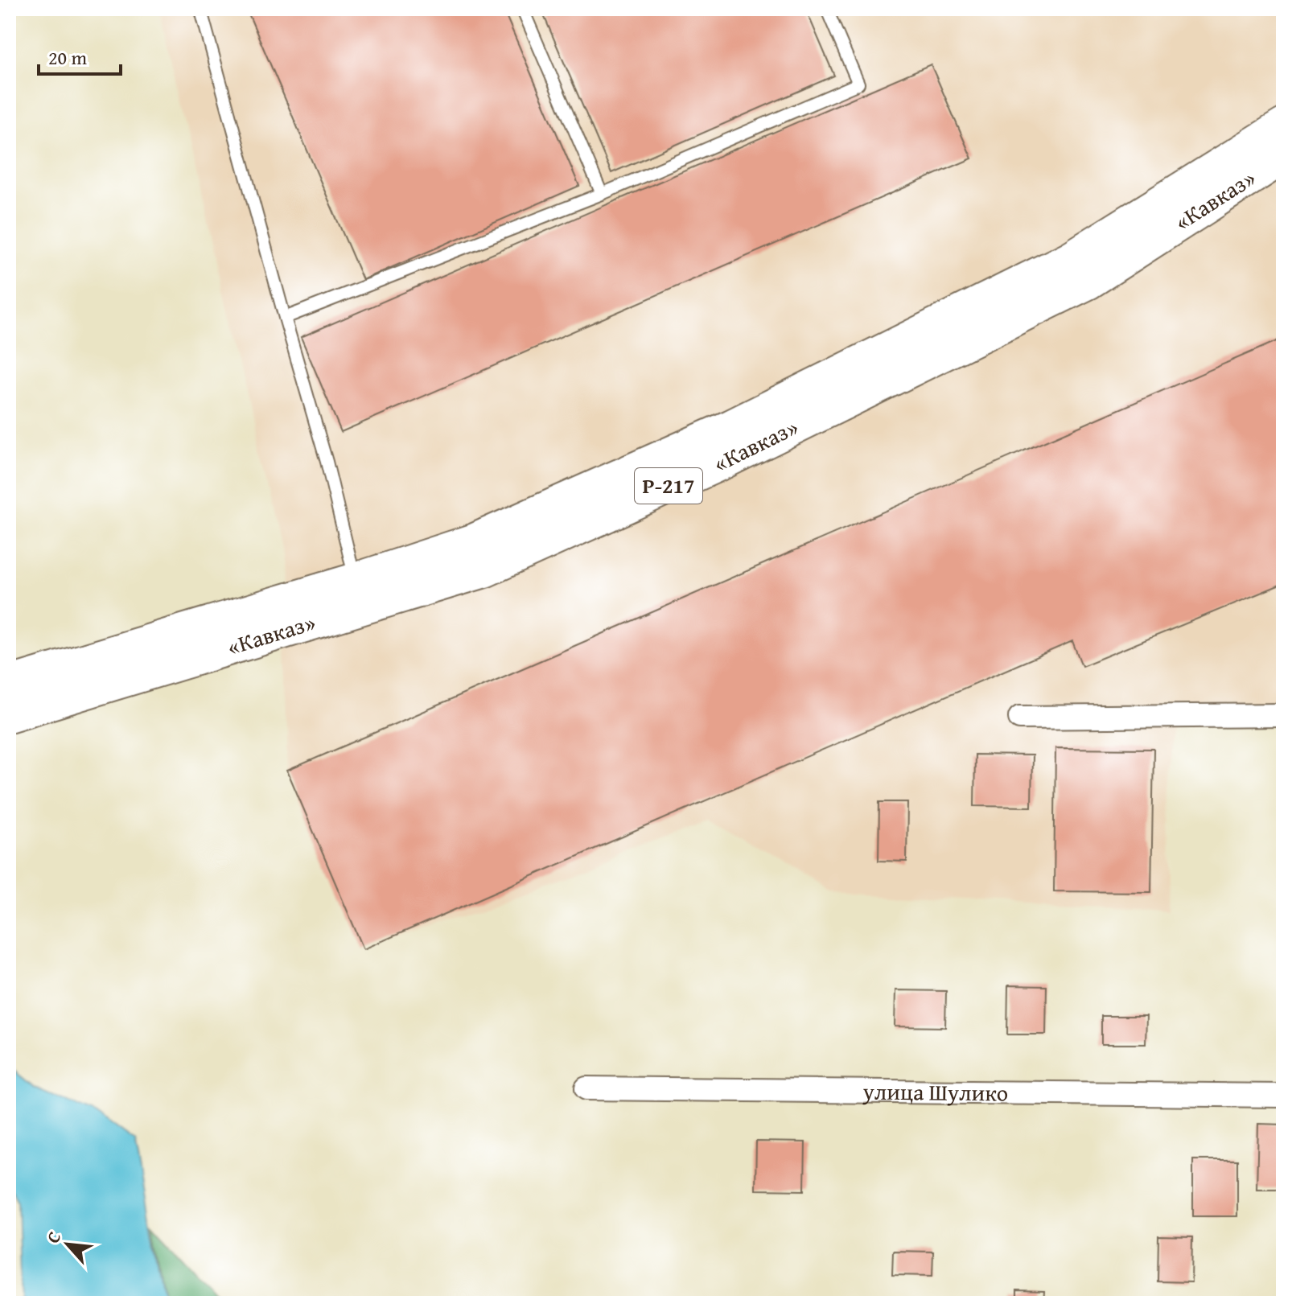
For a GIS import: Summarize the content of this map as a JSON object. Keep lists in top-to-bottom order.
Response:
{
  "streets": {
    "main road": ["«Кавказ»", "Р-217"],
    "street": ["улица Шулико"]
  },
  "scale_bar": "20 m",
  "north": "top left"
}
